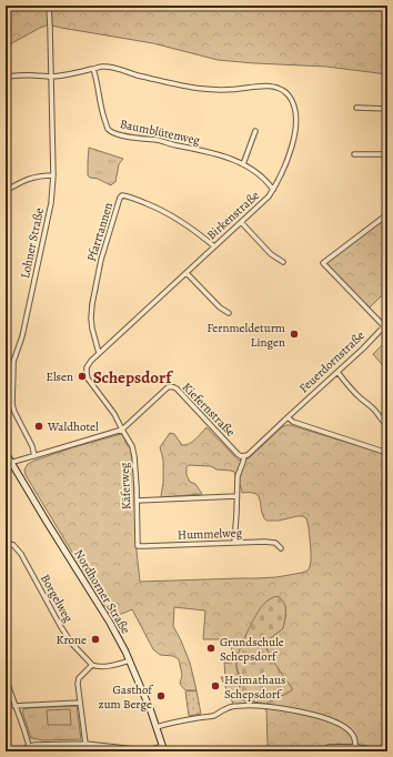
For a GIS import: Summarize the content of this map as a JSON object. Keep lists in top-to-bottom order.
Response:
{
  "streets": {
    "main road": ["Nordhorner Straße"],
    "street": [
      "Baumblütenweg",
      "Birkenstraße",
      "Pfarrtannen",
      "Lohner Straße",
      "Feuerdornstraße",
      "Kiefernstraße",
      "Käferweg",
      "Hummelweg",
      "Borgelweg"
    ]
  },
  "crossings": [
    ["Baumblütenweg", "Birkenstraße"],
    ["Birkenstraße", "Pfarrtannen"],
    ["Birkenstraße", "Lohner Straße"],
    ["Birkenstraße", "Kiefernstraße"],
    ["Birkenstraße", "Käferweg"],
    ["Lohner Straße", "Kiefernstraße"],
    ["Kiefernstraße", "Käferweg"],
    ["Kiefernstraße", "Nordhorner Straße"],
    ["Käferweg", "Hummelweg"]
  ],
  "districts": ["Schepsdorf"],
  "places": [
    "Fernmeldeturm Lingen",
    "Elsen",
    "Waldhotel",
    "Krone",
    "Grundschule Schepsdorf",
    "Heimathaus Schepsdorf",
    "Gasthof zum Berge"
  ]
}
